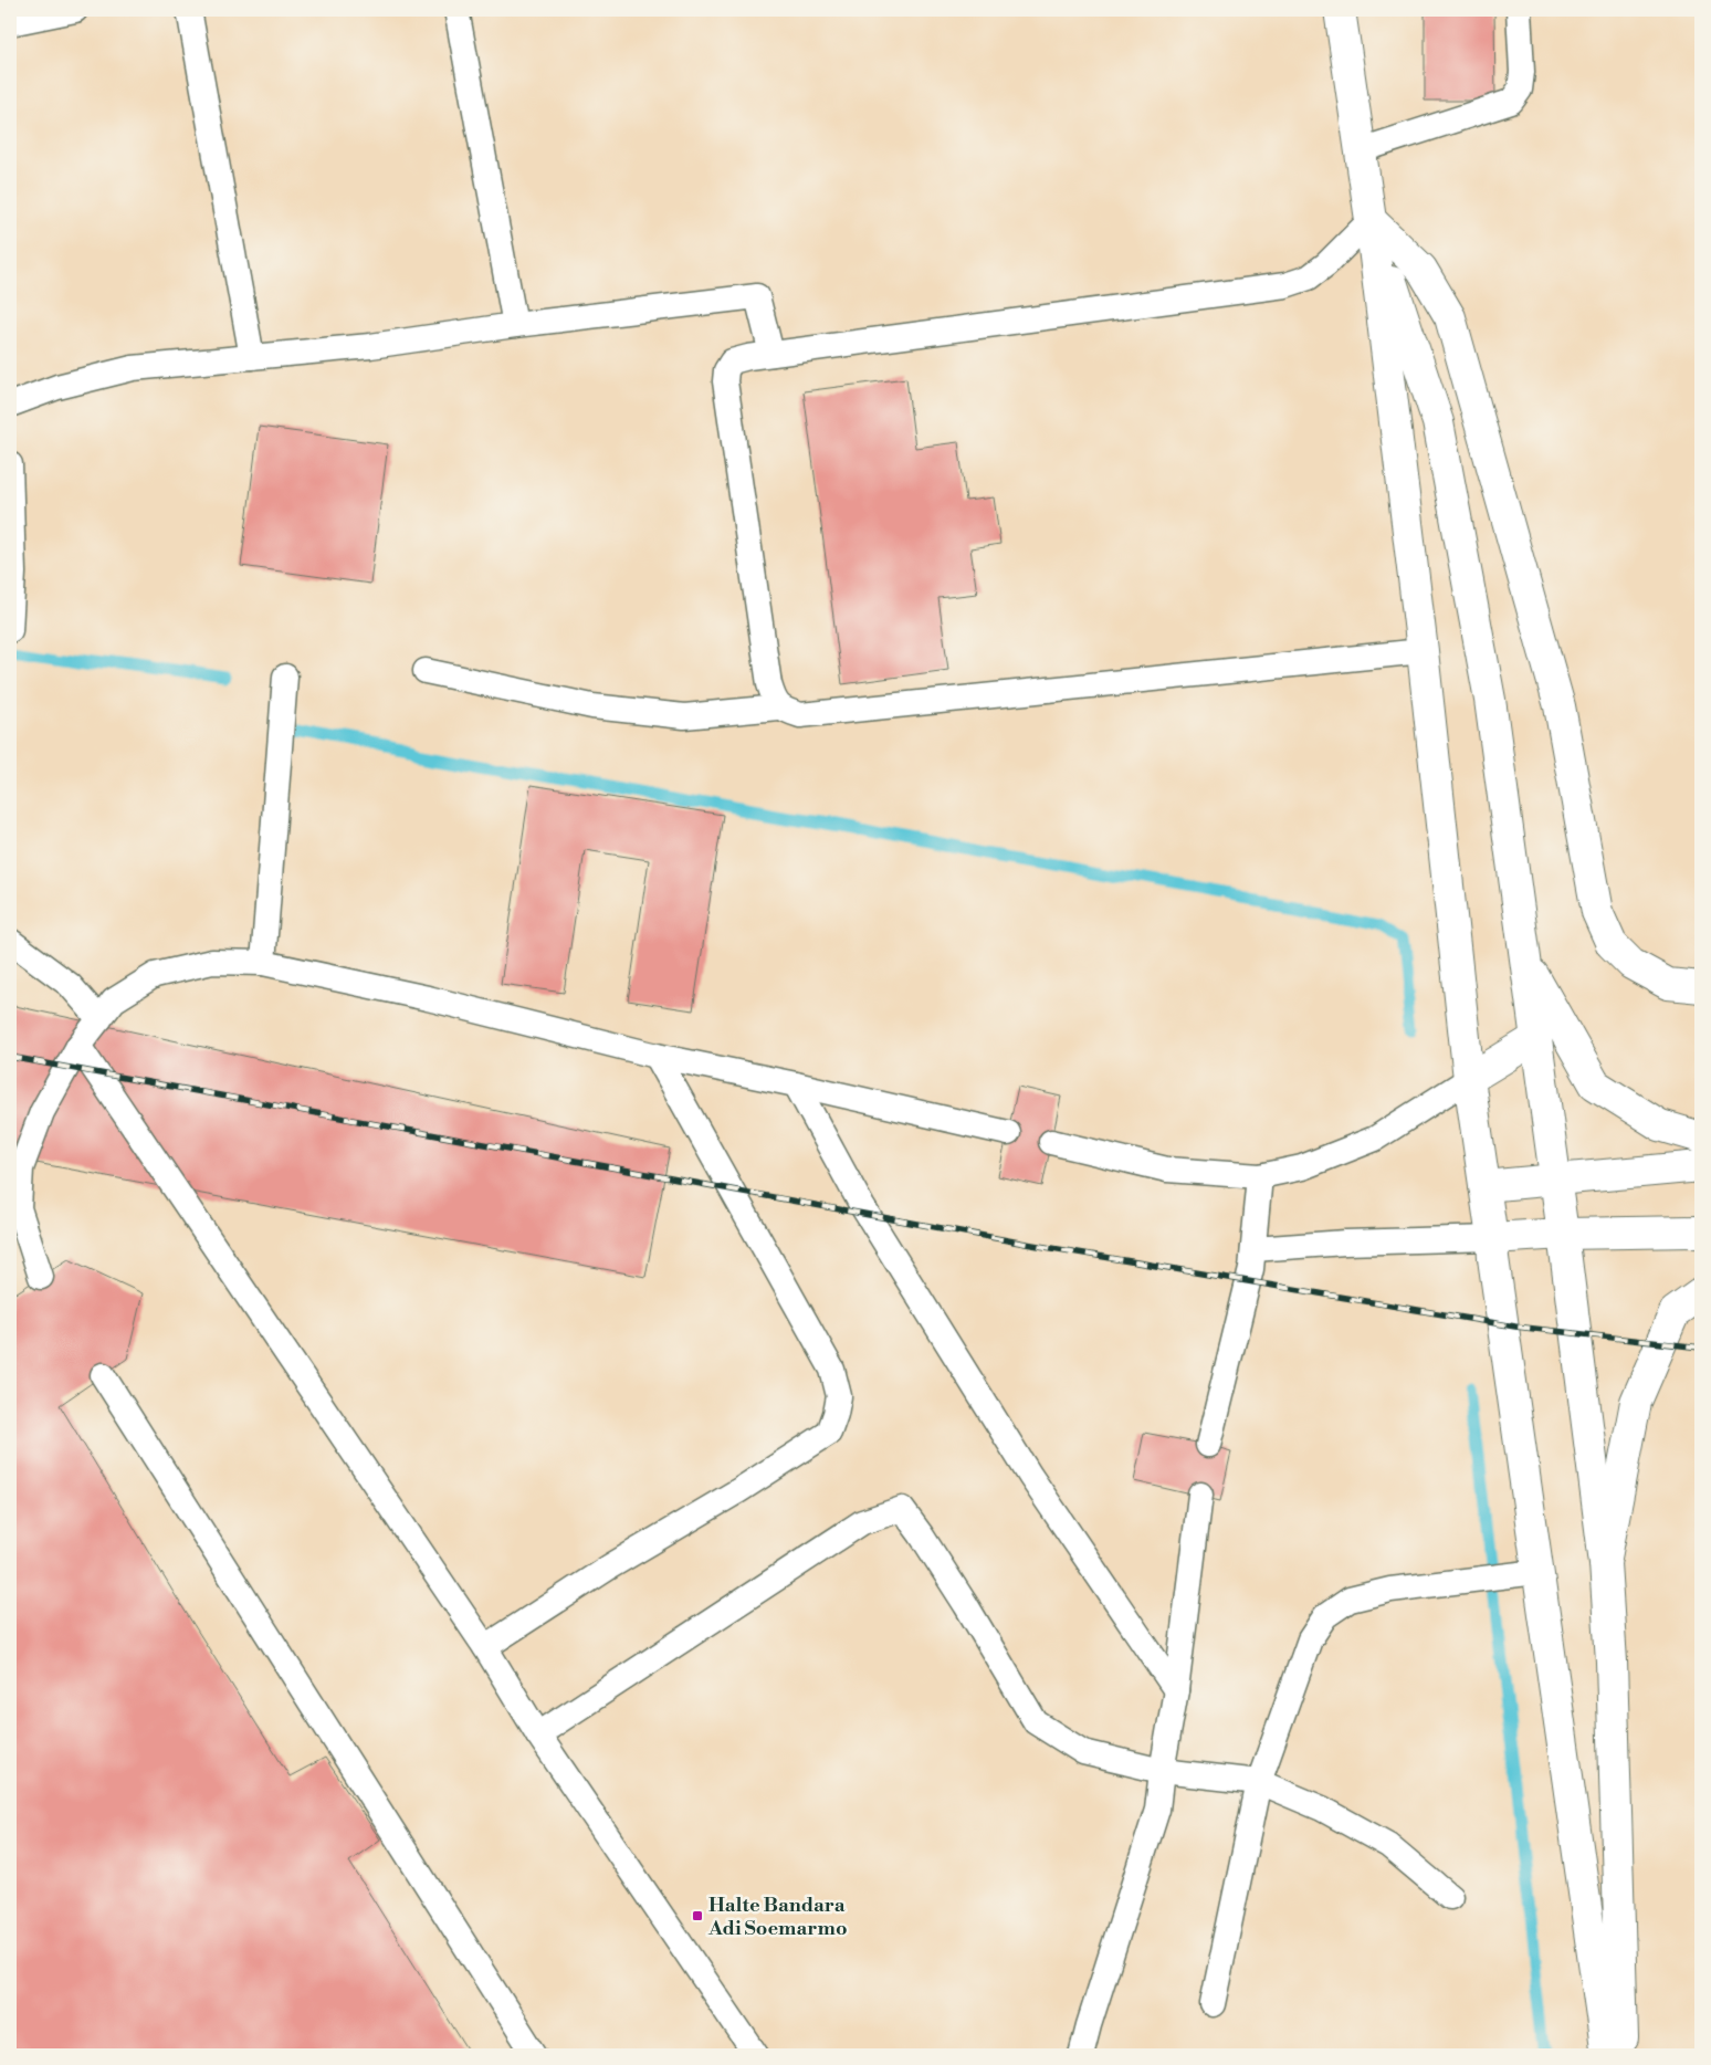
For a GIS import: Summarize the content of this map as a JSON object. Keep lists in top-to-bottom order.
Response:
{
  "places": {
    "transit": ["Halte Bandara Adi Soemarmo"]
  }
}
